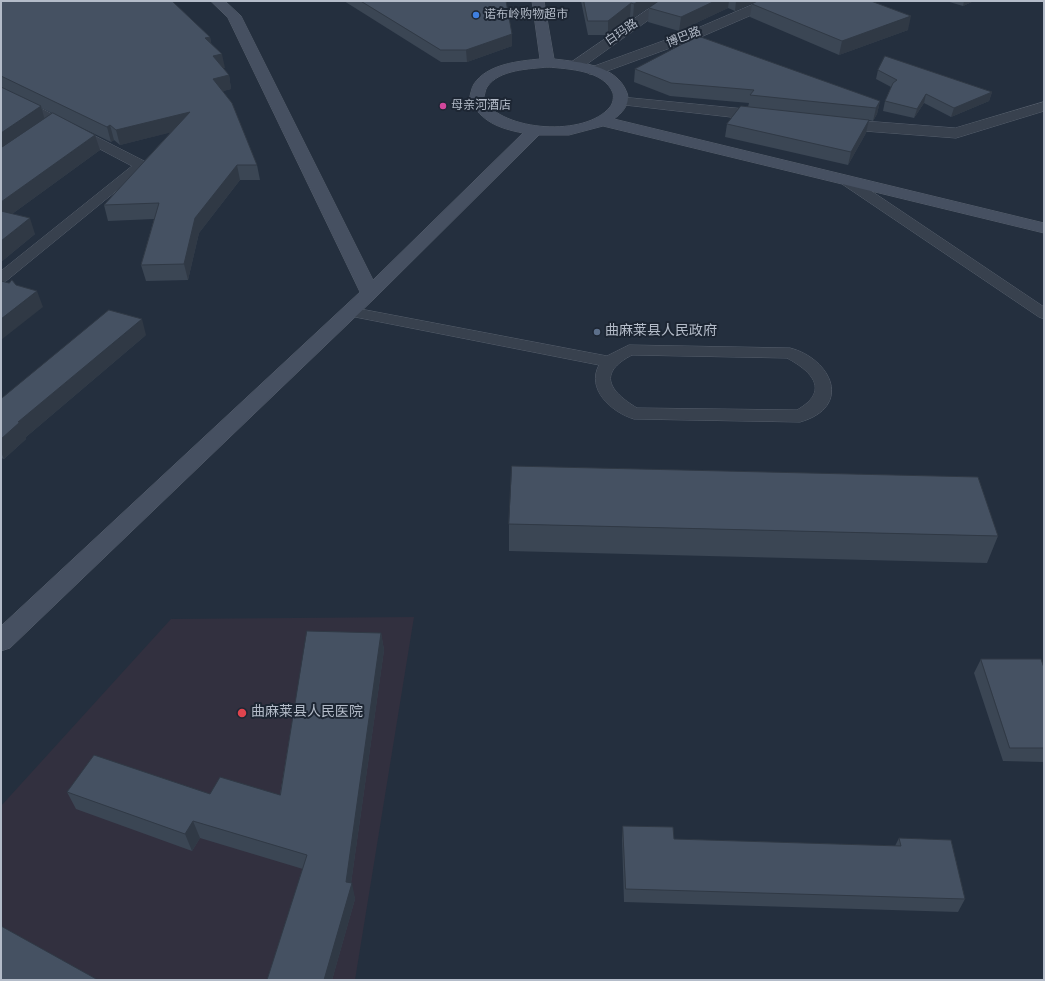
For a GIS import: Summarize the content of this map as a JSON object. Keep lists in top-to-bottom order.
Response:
{
  "streets": {
    "street": ["白玛路", "博巴路"]
  },
  "places": [
    "诺布岭购物超市",
    "母亲河酒店",
    "曲麻莱县人民政府",
    "曲麻莱县人民医院"
  ]
}
